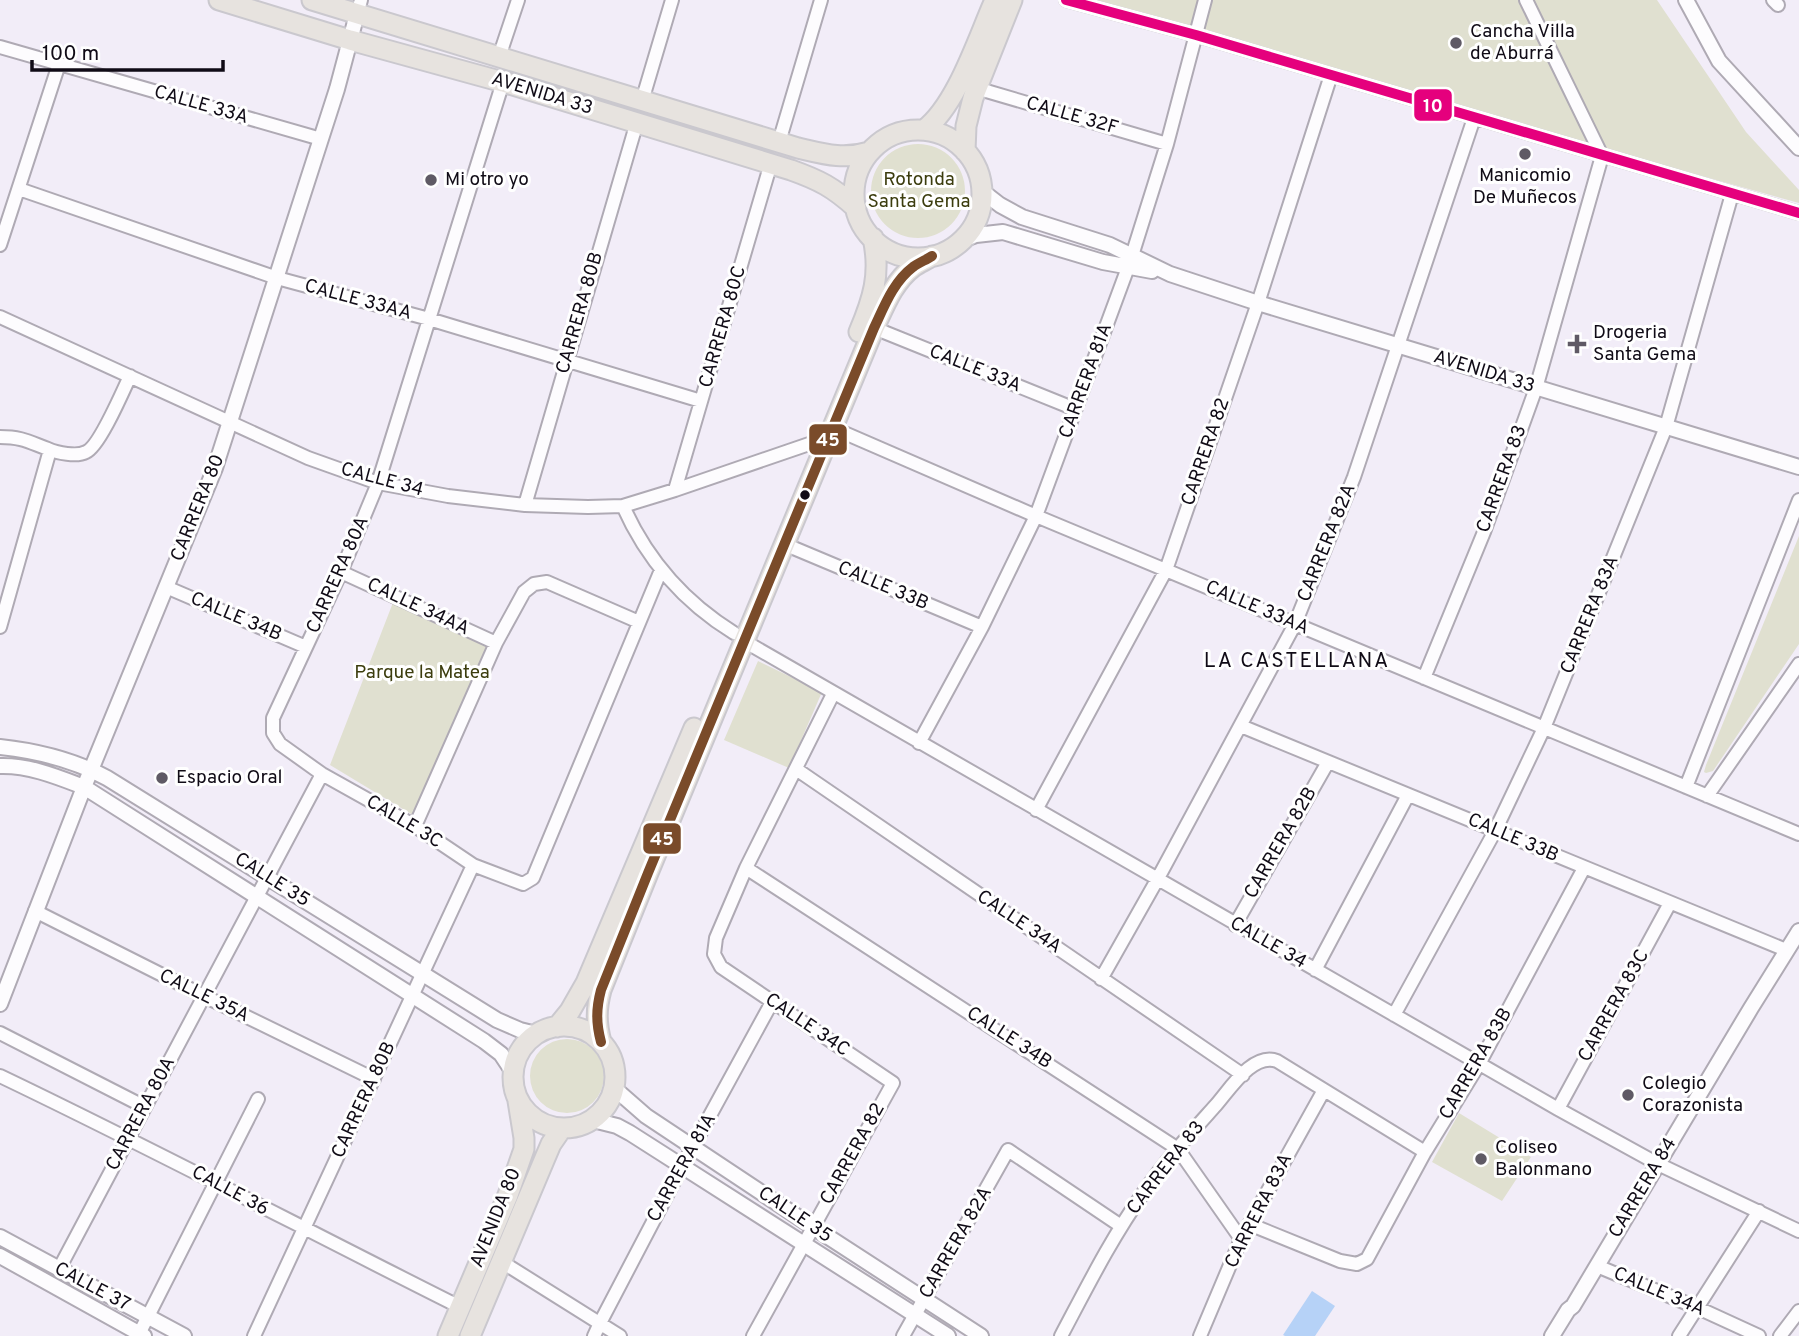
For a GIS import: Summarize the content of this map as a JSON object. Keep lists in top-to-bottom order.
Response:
{
  "streets": {
    "main road": ["AVENIDA 33", "AVENIDA 80"],
    "street": [
      "CALLE 33A",
      "CALLE 32F",
      "CALLE 33AA",
      "CARRERA 80B",
      "CARRERA 80C",
      "CARRERA 81A",
      "CARRERA 82",
      "CARRERA 83",
      "CALLE 34",
      "CARRERA 80",
      "CARRERA 82A",
      "CARRERA 80A",
      "CALLE 33B",
      "CALLE 34AA",
      "CARRERA 83A",
      "CALLE 34B",
      "CALLE 3C",
      "CARRERA 82B",
      "CALLE 35",
      "CALLE 34A",
      "CALLE 35A",
      "CARRERA 83C",
      "CALLE 34C",
      "CARRERA 83B",
      "CARRERA 84",
      "CALLE 36",
      "CALLE 37"
    ]
  },
  "crossings": [
    ["AVENIDA 33", "CARRERA 80B"],
    ["AVENIDA 33", "CARRERA 80C"],
    ["AVENIDA 33", "CARRERA 81A"],
    ["AVENIDA 33", "CARRERA 82"],
    ["AVENIDA 33", "CARRERA 83"],
    ["AVENIDA 33", "CARRERA 80"],
    ["AVENIDA 33", "CARRERA 82A"],
    ["AVENIDA 33", "CARRERA 80A"],
    ["AVENIDA 33", "CARRERA 83A"],
    ["CALLE 33A", "CARRERA 81A"],
    ["CALLE 33A", "CARRERA 80"],
    ["CALLE 32F", "CARRERA 81A"],
    ["CALLE 33AA", "CARRERA 80B"],
    ["CALLE 33AA", "CARRERA 80C"],
    ["CALLE 33AA", "CARRERA 81A"],
    ["CALLE 33AA", "CARRERA 82"],
    ["CALLE 33AA", "CARRERA 83"],
    ["CALLE 33AA", "CARRERA 80"],
    ["CALLE 33AA", "CARRERA 82A"],
    ["CALLE 33AA", "CARRERA 80A"],
    ["CALLE 33AA", "CARRERA 83A"],
    ["CARRERA 80B", "CALLE 34"],
    ["CARRERA 80B", "CALLE 3C"],
    ["CARRERA 80B", "CALLE 35"],
    ["CARRERA 80B", "CALLE 35A"],
    ["CARRERA 80B", "CALLE 36"],
    ["CARRERA 81A", "CALLE 34"],
    ["CARRERA 81A", "CALLE 33B"],
    ["CARRERA 81A", "CALLE 35"],
    ["CARRERA 81A", "CALLE 34C"],
    ["CARRERA 82", "CALLE 34"],
    ["CARRERA 82", "CALLE 35"],
    ["CARRERA 82", "CALLE 34C"],
    ["CARRERA 83", "CARRERA 82A"],
    ["CARRERA 83", "CARRERA 83A"],
    ["CARRERA 83", "CALLE 34B"],
    ["CARRERA 83", "CALLE 34A"],
    ["CALLE 34", "CARRERA 80"],
    ["CALLE 34", "CARRERA 82A"],
    ["CALLE 34", "CARRERA 80A"],
    ["CALLE 34", "CARRERA 83A"],
    ["CALLE 34", "CARRERA 82B"],
    ["CALLE 34", "CARRERA 83C"],
    ["CALLE 34", "CARRERA 83B"],
    ["CALLE 34", "CARRERA 84"],
    ["CARRERA 80", "CALLE 34B"],
    ["CARRERA 80", "CALLE 35"],
    ["CARRERA 80", "CALLE 35A"],
    ["CARRERA 82A", "CALLE 33B"],
    ["CARRERA 82A", "CALLE 35"],
    ["CARRERA 82A", "CALLE 34A"],
    ["CARRERA 80A", "CALLE 34AA"],
    ["CARRERA 80A", "CALLE 34B"],
    ["CARRERA 80A", "CALLE 3C"],
    ["CARRERA 80A", "CALLE 35"],
    ["CARRERA 80A", "CALLE 35A"],
    ["CARRERA 80A", "CALLE 36"],
    ["CARRERA 80A", "CALLE 37"],
    ["CALLE 33B", "CARRERA 83A"],
    ["CALLE 33B", "CARRERA 82B"],
    ["CALLE 33B", "CARRERA 83C"],
    ["CALLE 33B", "CARRERA 83B"],
    ["CALLE 33B", "CARRERA 84"],
    ["CARRERA 83A", "CALLE 34B"],
    ["CARRERA 83A", "CARRERA 83B"],
    ["CALLE 34B", "CALLE 34C"],
    ["CALLE 35", "AVENIDA 80"],
    ["CALLE 34A", "CARRERA 84"],
    ["CALLE 36", "AVENIDA 80"]
  ],
  "districts": ["LA CASTELLANA"],
  "parks": ["Rotonda Santa Gema", "Parque la Matea"],
  "places": {
    "other": [
      "Cancha Villa de Aburrá",
      "Manicomio De Muñecos",
      "Mi otro yo",
      "Espacio Oral",
      "Colegio Corazonista",
      "Coliseo Balonmano"
    ],
    "health": ["Drogeria Santa Gema"]
  },
  "lines": ["transit line 10", "transit line 45"],
  "scale_bar": "100 m"
}
